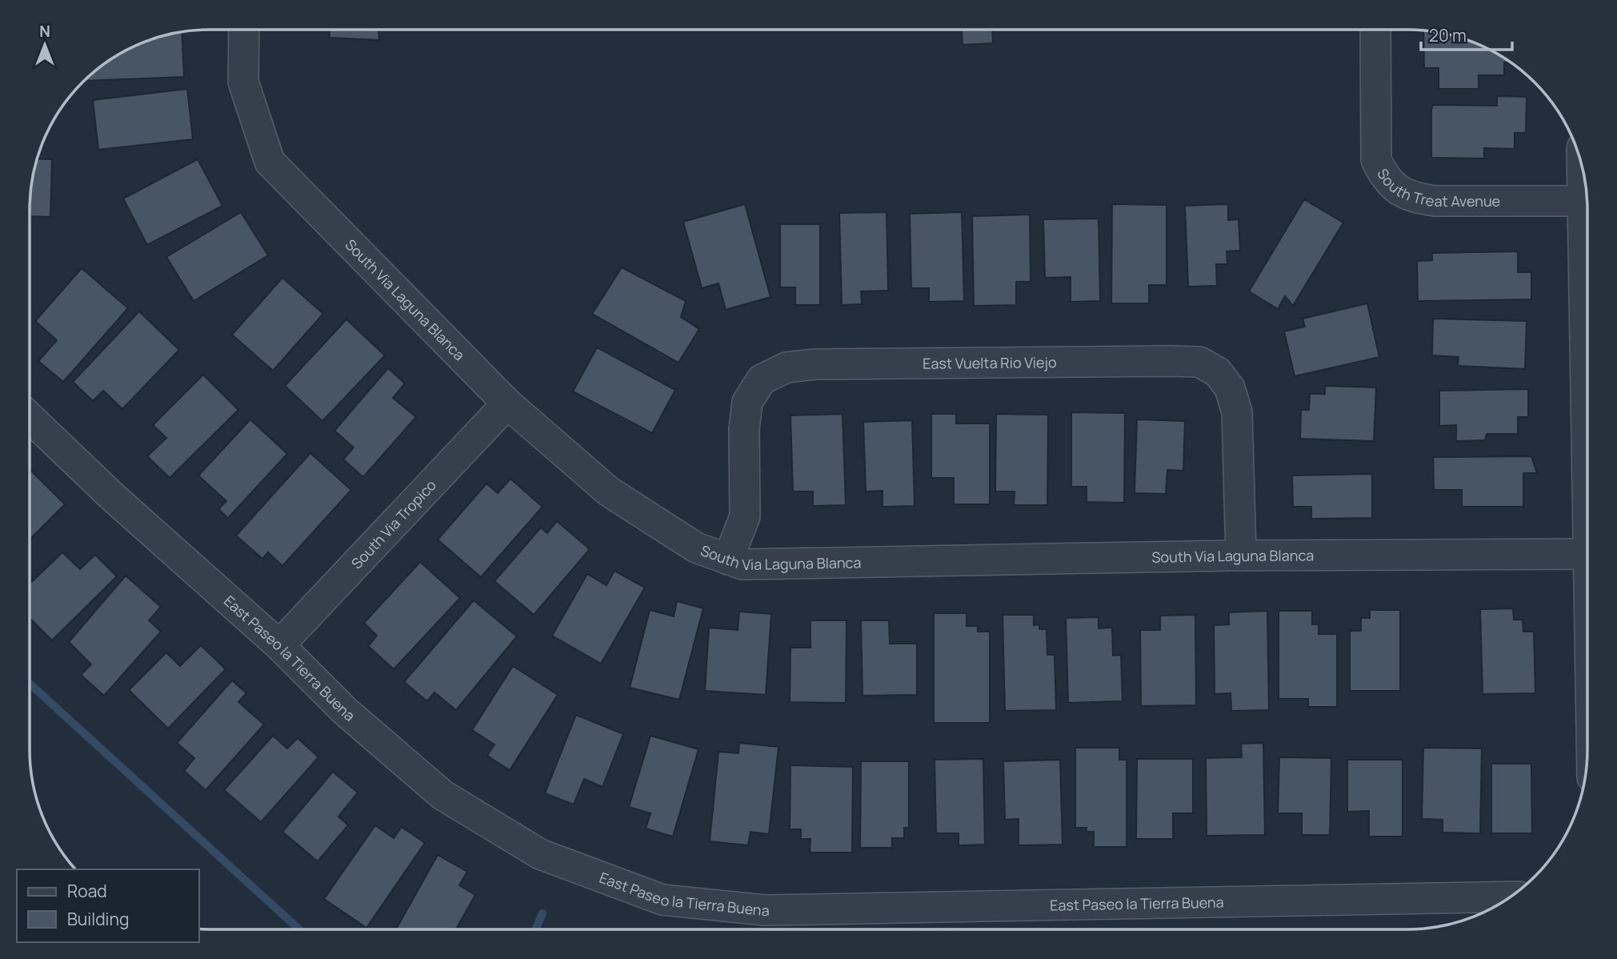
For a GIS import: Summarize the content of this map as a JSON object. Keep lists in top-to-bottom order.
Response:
{
  "streets": {
    "street": [
      "South Treat Avenue",
      "South Via Laguna Blanca",
      "East Vuelta Rio Viejo",
      "South Via Tropico",
      "East Paseo la Tierra Buena"
    ]
  },
  "crossings": [
    ["South Via Laguna Blanca", "East Vuelta Rio Viejo"],
    ["South Via Laguna Blanca", "South Via Tropico"],
    ["South Via Tropico", "East Paseo la Tierra Buena"]
  ],
  "legend": ["Road", "Building"],
  "scale_bar": "20 m",
  "north": "top"
}
